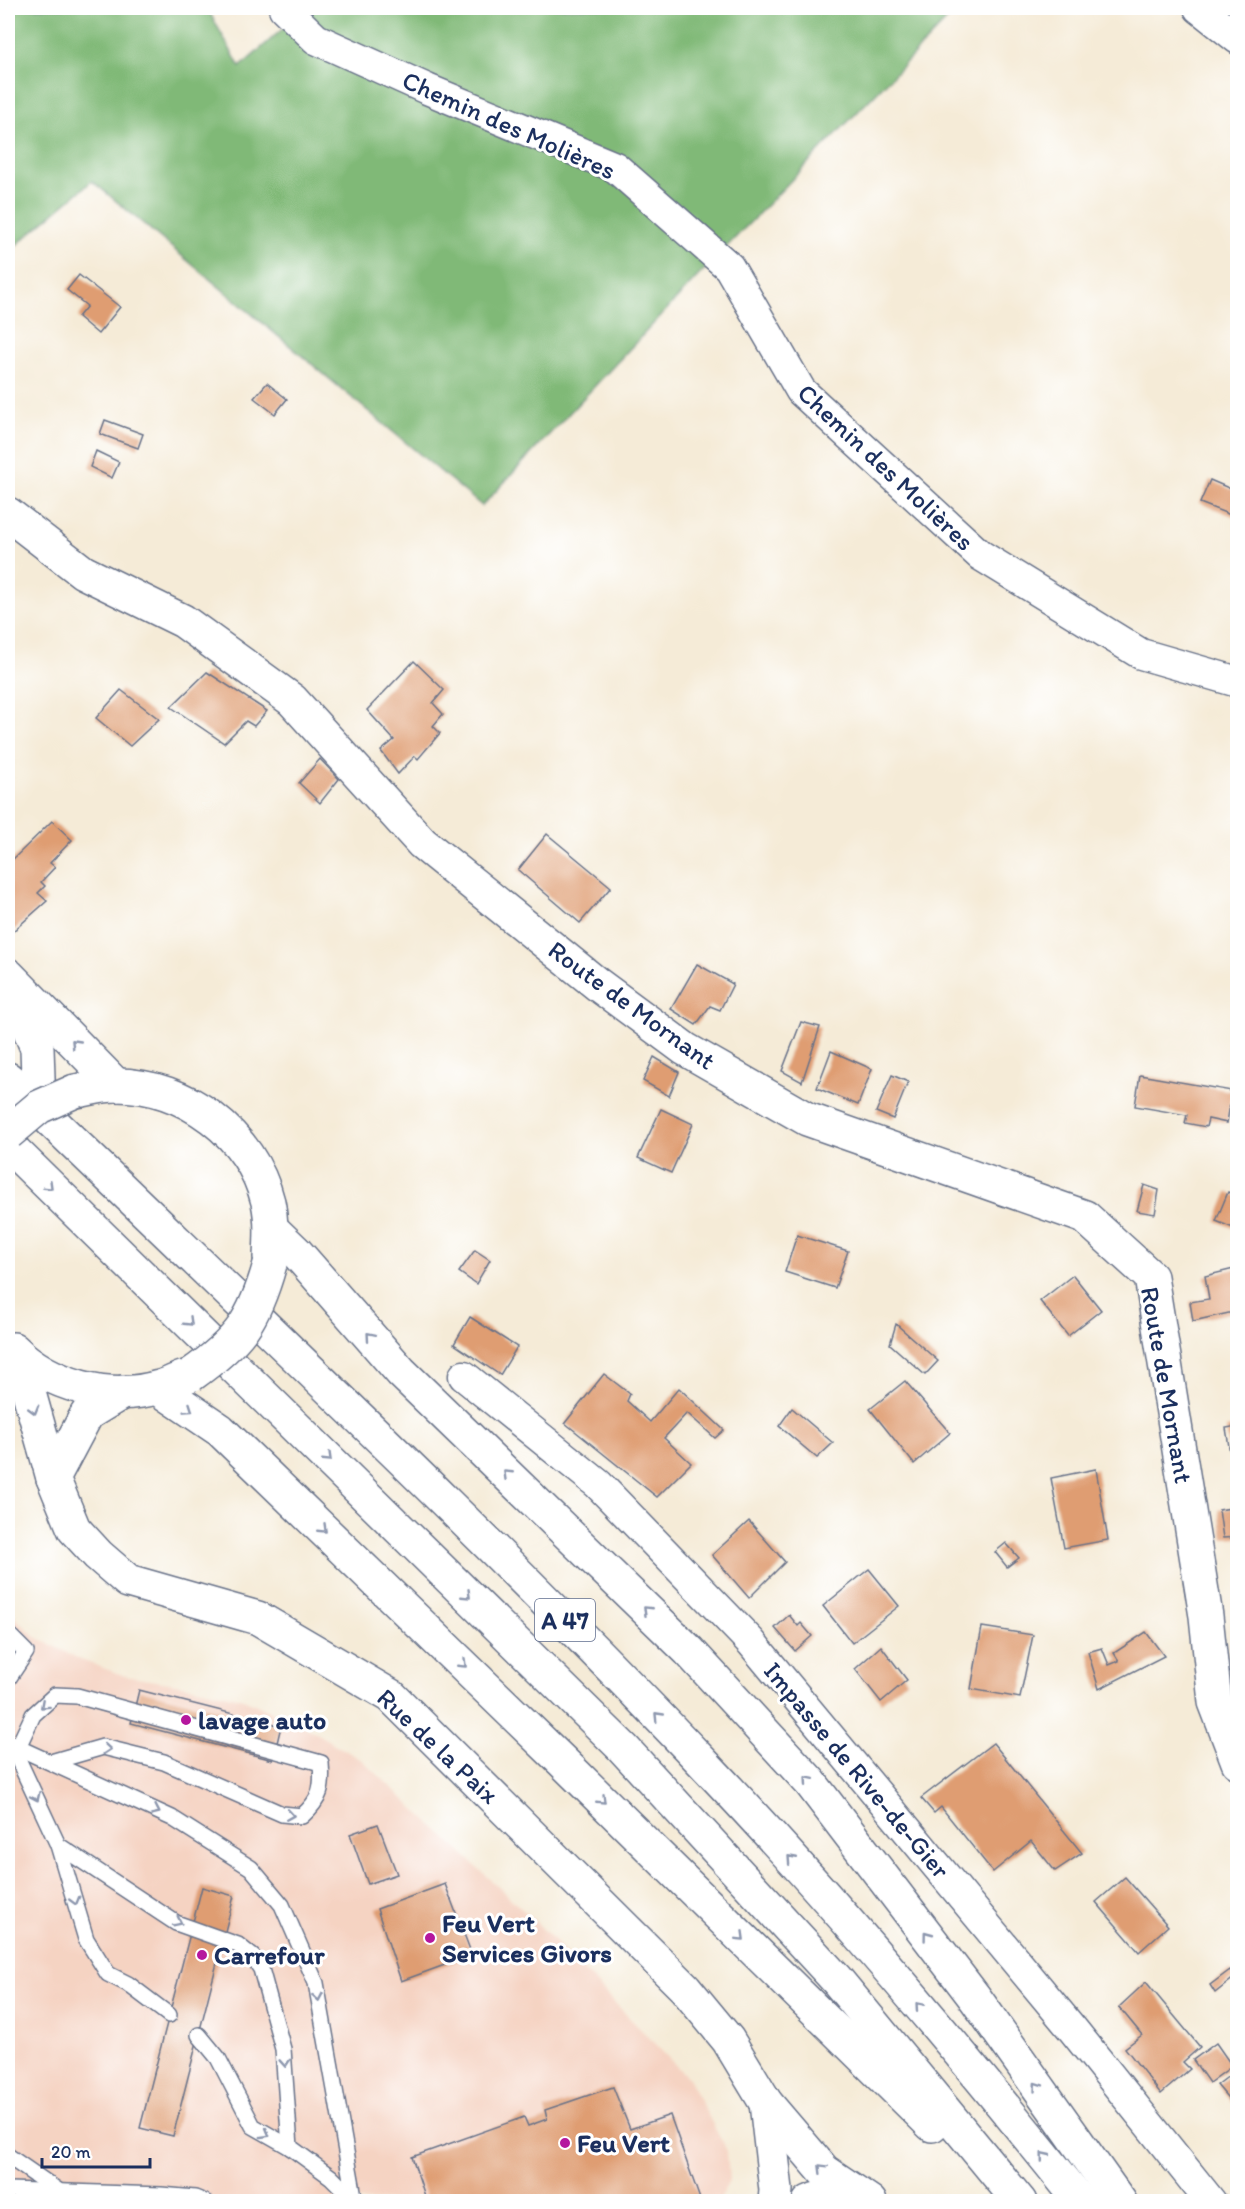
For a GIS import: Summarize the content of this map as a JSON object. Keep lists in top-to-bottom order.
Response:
{
  "streets": {
    "main road": ["Route de Mornant", "A 47", "Rue de la Paix"],
    "street": ["Chemin des Molières", "Impasse de Rive-de-Gier"]
  },
  "places": [
    "lavage auto",
    "Feu Vert Services Givors",
    "Carrefour",
    "Feu Vert"
  ],
  "scale_bar": "20 m"
}
